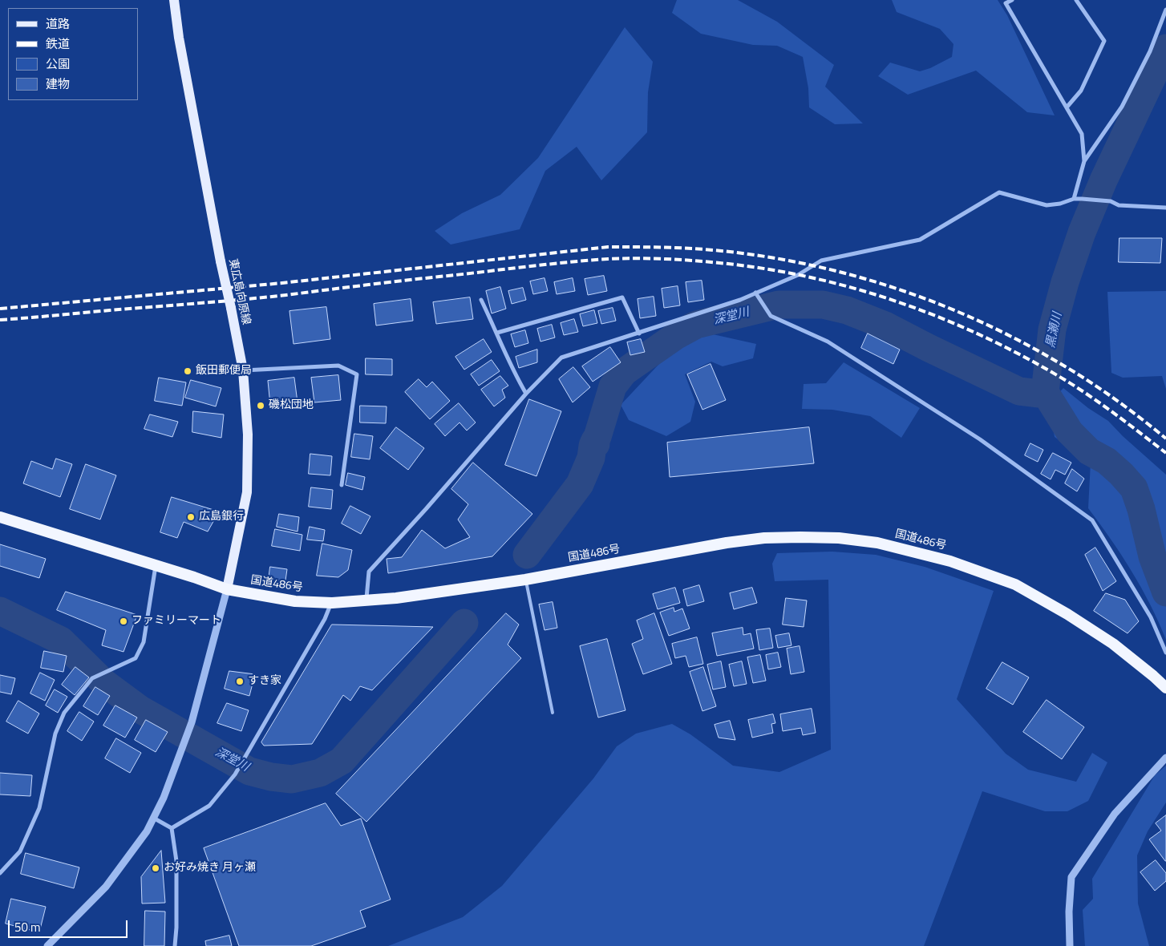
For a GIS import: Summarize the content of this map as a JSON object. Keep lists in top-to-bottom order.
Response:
{
  "streets": {
    "highway": ["国道486号"],
    "main road": ["東広島向原線"]
  },
  "crossings": [
    ["東広島向原線", "国道486号"]
  ],
  "water": ["深堂川", "黒瀬川"],
  "places": [
    "飯田郵便局",
    "磯松団地",
    "広島銀行",
    "ファミリーマート",
    "すき家",
    "お好み焼き 月ヶ瀬"
  ],
  "legend": [
    "道路",
    "鉄道",
    "公園",
    "建物"
  ],
  "scale_bar": "50 m"
}
